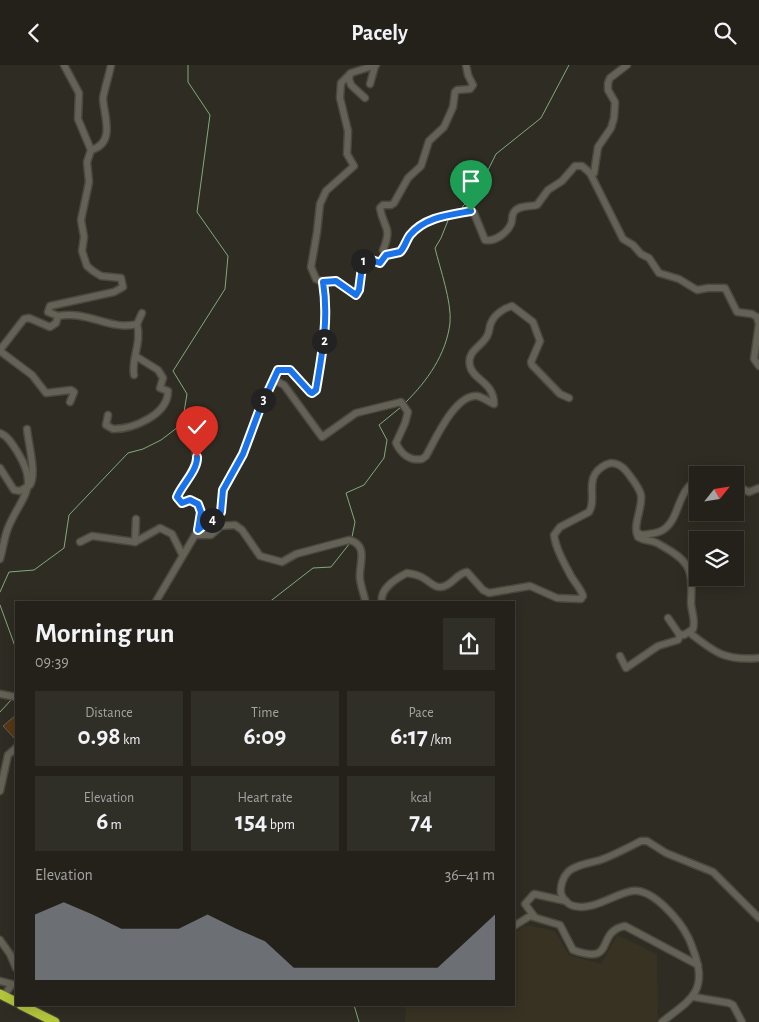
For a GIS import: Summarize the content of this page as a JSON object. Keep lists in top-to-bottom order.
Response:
{
  "north": "top right",
  "page": {
    "header": "Pacely",
    "pins": [
      "1",
      "2",
      "3",
      "4"
    ],
    "heading": ["Morning run", "09:39"],
    "stats": [
      ["Distance", "0.98 km"],
      ["Time", "6:09"],
      ["Pace", "6:17 /km"],
      ["Elevation", "6 m"],
      ["Heart rate", "154 bpm"],
      ["kcal", "74"]
    ],
    "chart": ["Elevation", "36–41 m"]
  }
}
